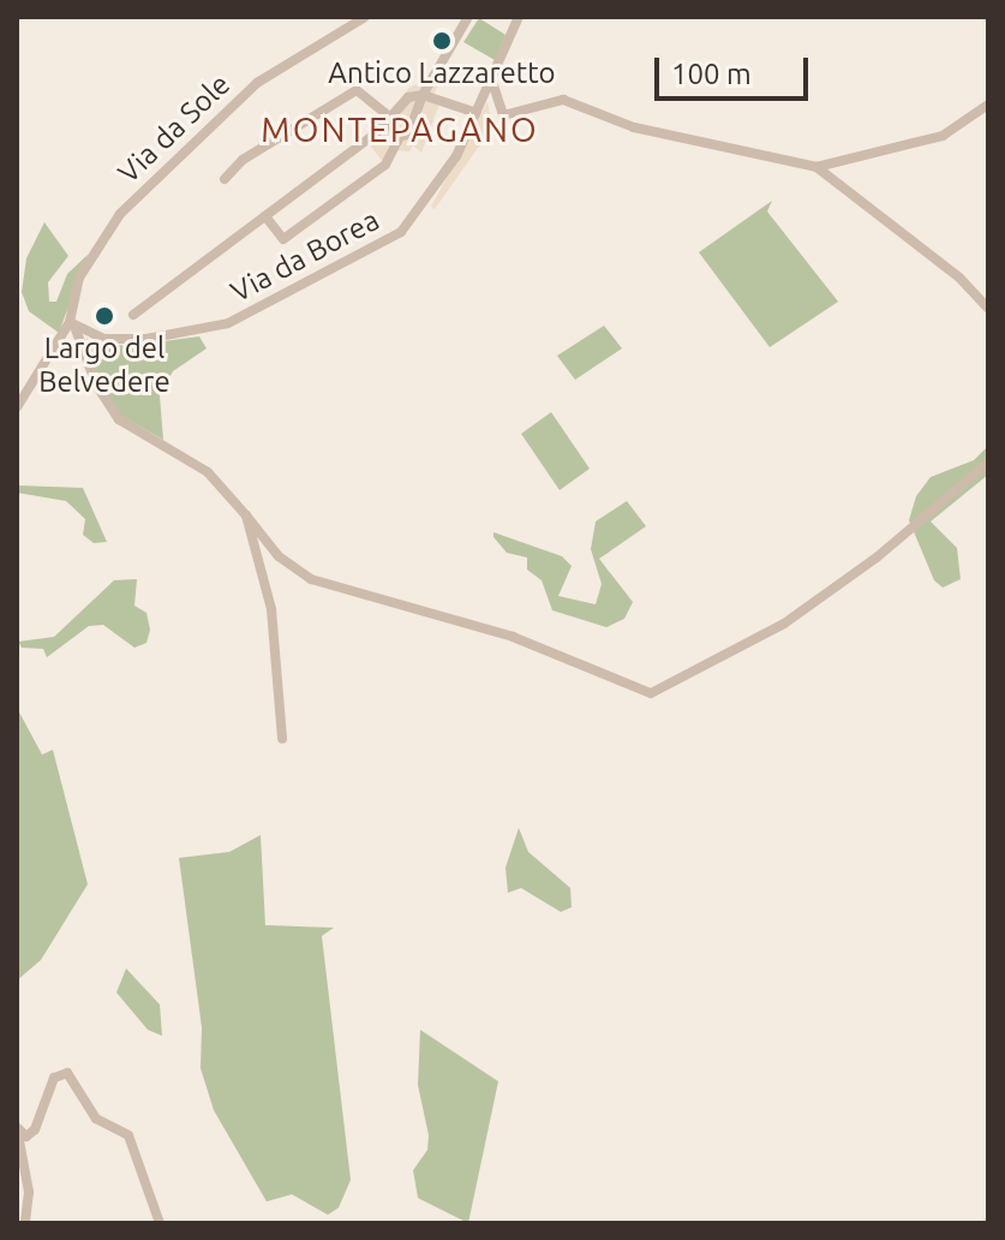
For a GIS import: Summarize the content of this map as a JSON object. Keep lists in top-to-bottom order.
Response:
{
  "streets": {
    "street": ["Via da Sole", "Via da Borea"]
  },
  "crossings": [
    ["Via da Sole", "Via da Borea"]
  ],
  "districts": ["MONTEPAGANO"],
  "places": ["Antico Lazzaretto", "Largo del Belvedere"],
  "scale_bar": "100 m"
}
